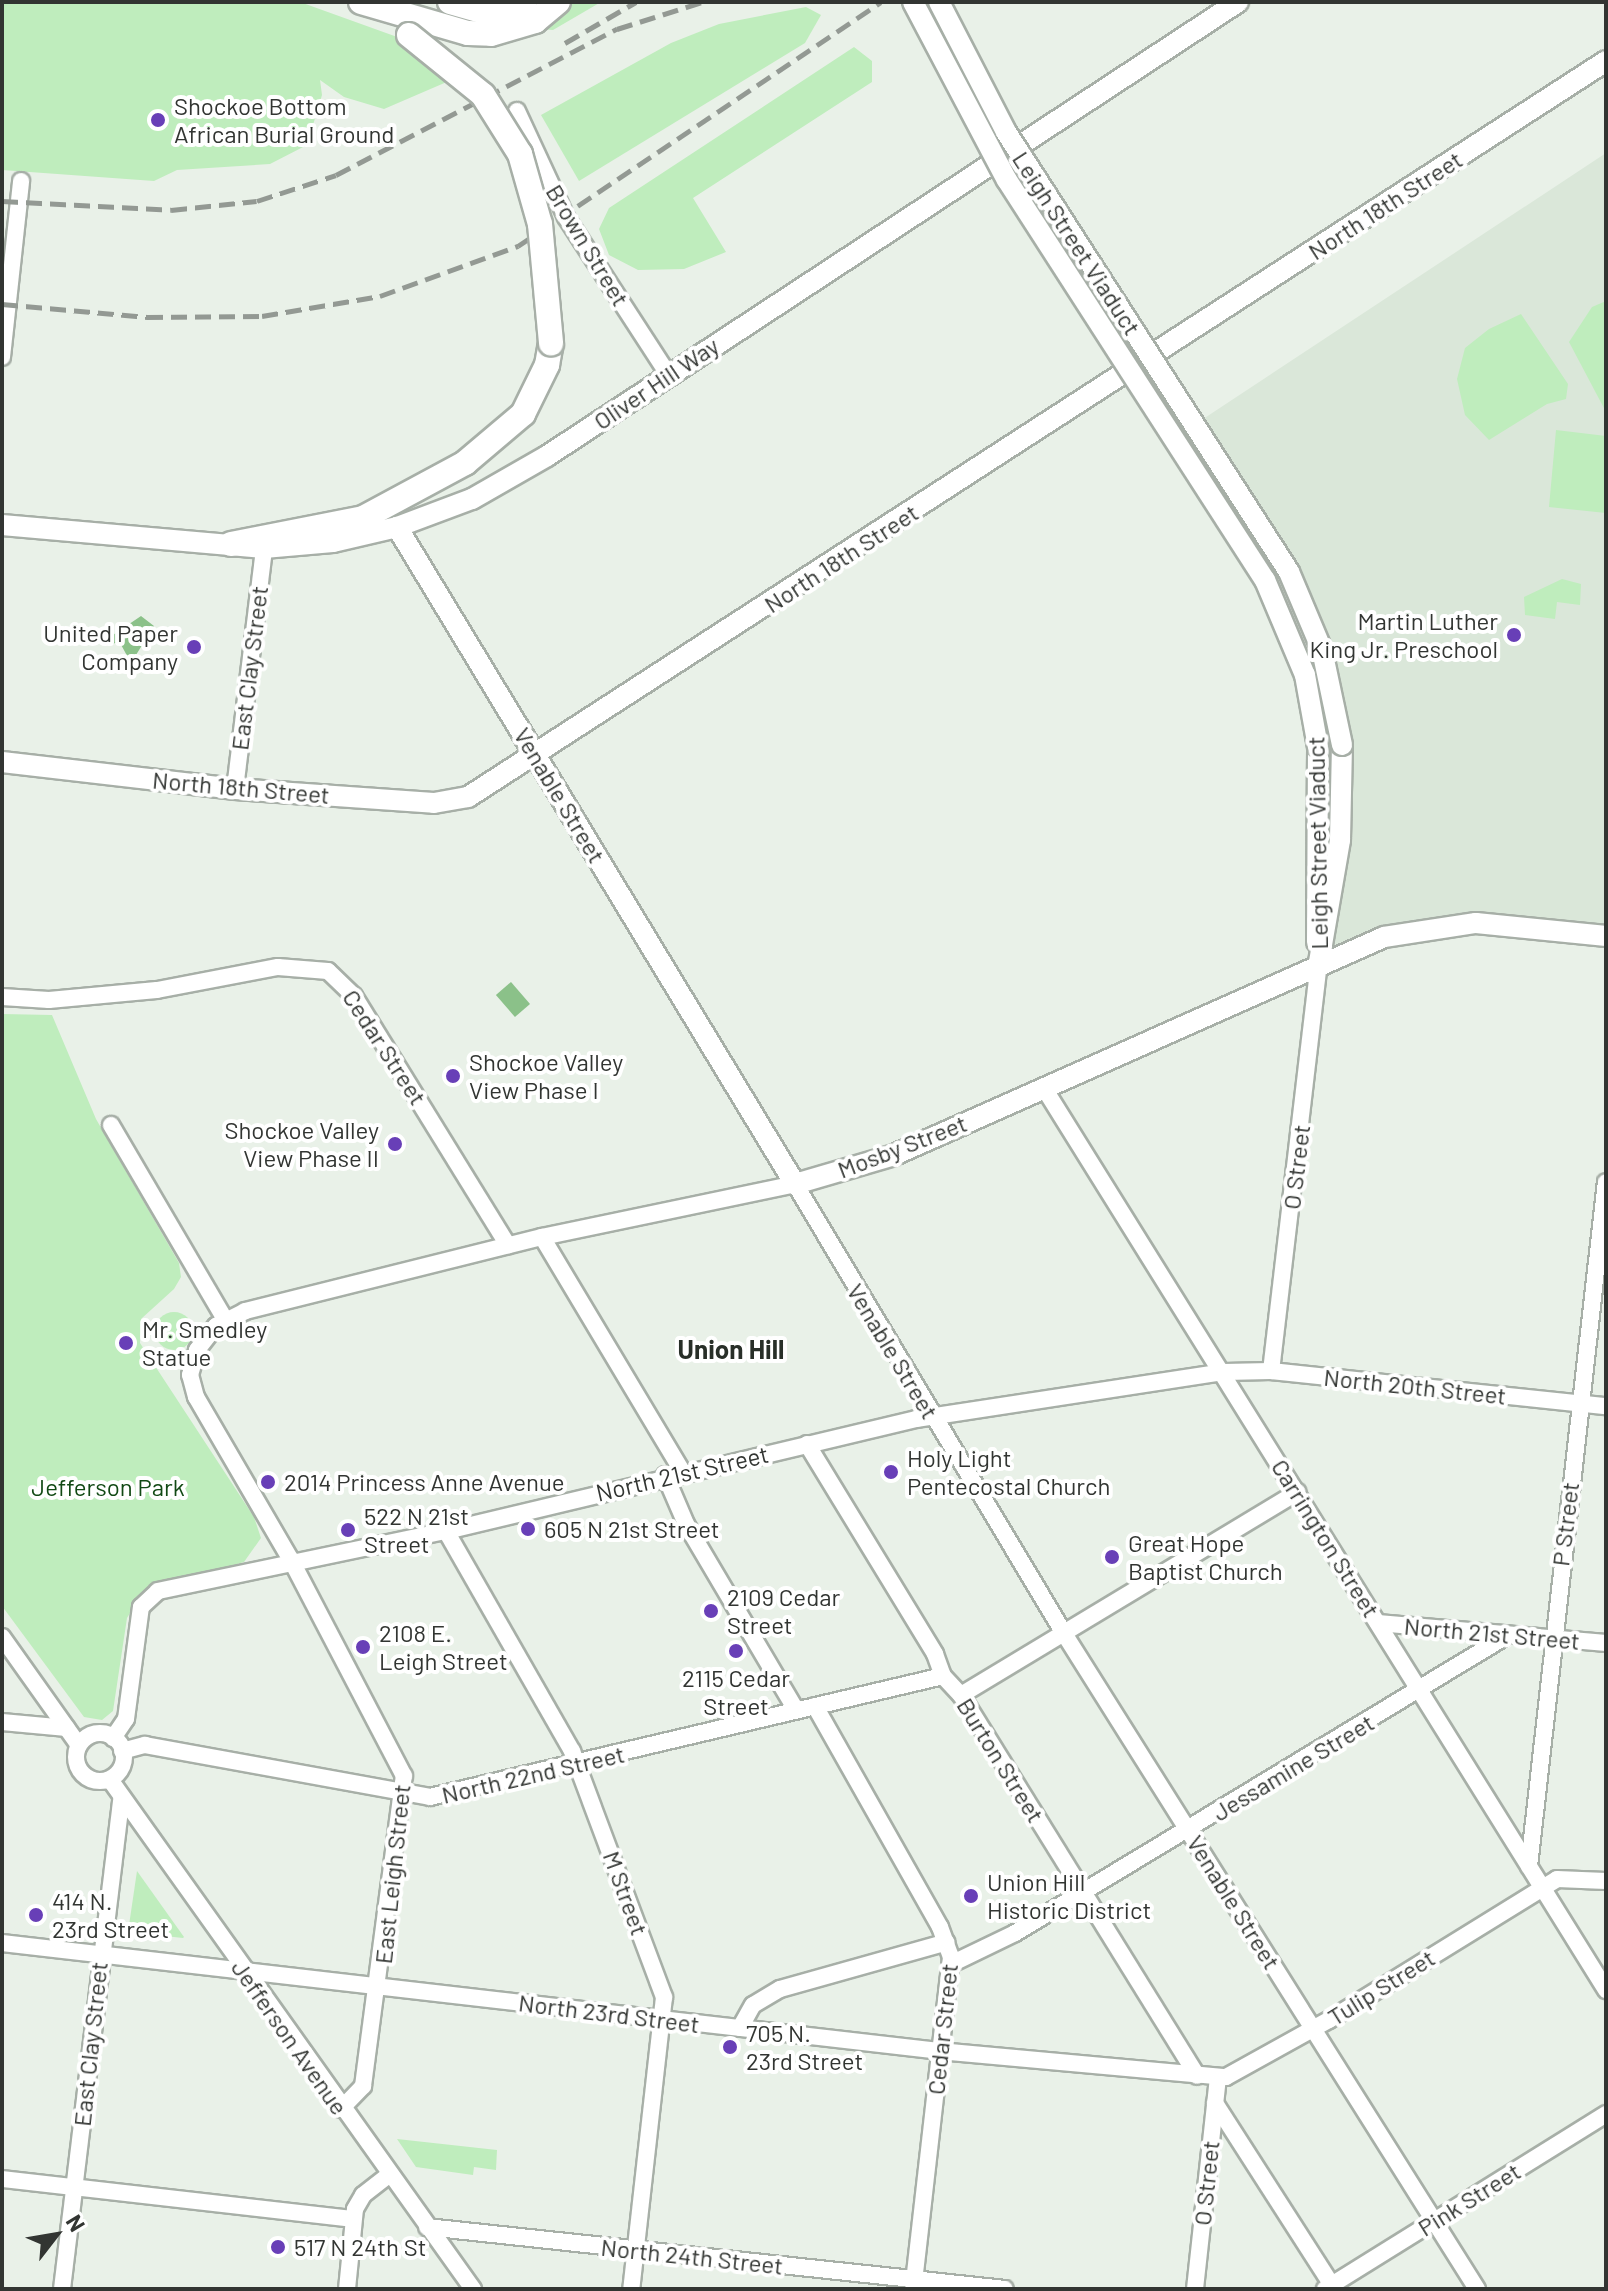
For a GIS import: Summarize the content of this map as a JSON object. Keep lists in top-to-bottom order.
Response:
{
  "streets": {
    "main road": [
      "North 18th Street",
      "Leigh Street Viaduct",
      "Oliver Hill Way",
      "Venable Street",
      "Mosby Street"
    ],
    "street": [
      "Brown Street",
      "East Clay Street",
      "Cedar Street",
      "O Street",
      "North 20th Street",
      "North 21st Street",
      "P Street",
      "Carrington Street",
      "Burton Street",
      "Jessamine Street",
      "North 22nd Street",
      "East Leigh Street",
      "M Street",
      "Tulip Street",
      "North 23rd Street",
      "Jefferson Avenue",
      "Pink Street",
      "North 24th Street"
    ]
  },
  "crossings": [
    ["North 18th Street", "East Clay Street"],
    ["North 18th Street", "Venable Street"],
    ["Leigh Street Viaduct", "Mosby Street"],
    ["Leigh Street Viaduct", "O Street"],
    ["Brown Street", "Oliver Hill Way"],
    ["Oliver Hill Way", "East Clay Street"],
    ["Oliver Hill Way", "Venable Street"],
    ["East Clay Street", "North 23rd Street"],
    ["East Clay Street", "Jefferson Avenue"],
    ["Venable Street", "Mosby Street"],
    ["Venable Street", "North 21st Street"],
    ["Venable Street", "Jessamine Street"],
    ["Venable Street", "Tulip Street"],
    ["Venable Street", "Pink Street"],
    ["Cedar Street", "Mosby Street"],
    ["Cedar Street", "Jessamine Street"],
    ["Cedar Street", "North 22nd Street"],
    ["Cedar Street", "North 23rd Street"],
    ["Cedar Street", "North 24th Street"],
    ["Mosby Street", "O Street"],
    ["Mosby Street", "Carrington Street"],
    ["Mosby Street", "East Leigh Street"],
    ["O Street", "North 20th Street"],
    ["O Street", "Tulip Street"],
    ["O Street", "North 23rd Street"],
    ["North 20th Street", "North 21st Street"],
    ["North 20th Street", "P Street"],
    ["North 20th Street", "Carrington Street"],
    ["North 21st Street", "P Street"],
    ["North 21st Street", "Carrington Street"],
    ["North 21st Street", "Burton Street"],
    ["North 21st Street", "Jessamine Street"],
    ["North 21st Street", "North 22nd Street"],
    ["North 21st Street", "East Leigh Street"],
    ["North 21st Street", "M Street"],
    ["North 21st Street", "Jefferson Avenue"],
    ["P Street", "Carrington Street"],
    ["Carrington Street", "Jessamine Street"],
    ["Carrington Street", "Tulip Street"],
    ["Burton Street", "Jessamine Street"],
    ["Burton Street", "North 22nd Street"],
    ["Burton Street", "North 23rd Street"],
    ["North 22nd Street", "East Leigh Street"],
    ["North 22nd Street", "M Street"],
    ["North 22nd Street", "Jefferson Avenue"],
    ["East Leigh Street", "North 23rd Street"],
    ["East Leigh Street", "Jefferson Avenue"],
    ["M Street", "North 23rd Street"],
    ["M Street", "North 24th Street"],
    ["Tulip Street", "North 23rd Street"],
    ["North 23rd Street", "Jefferson Avenue"],
    ["Jefferson Avenue", "North 24th Street"]
  ],
  "districts": ["Union Hill"],
  "parks": ["Jefferson Park"],
  "places": [
    "Shockoe Bottom African Burial Ground",
    "Martin Luther King Jr. Preschool",
    "United Paper Company",
    "Shockoe Valley View Phase I",
    "Shockoe Valley View Phase II",
    "Mr. Smedley Statue",
    "Holy Light Pentecostal Church",
    "2014 Princess Anne Avenue",
    "605 N 21st Street",
    "522 N 21st Street",
    "Great Hope Baptist Church",
    "2109 Cedar Street",
    "2108 E. Leigh Street",
    "2115 Cedar Street",
    "Union Hill Historic District",
    "414 N. 23rd Street",
    "705 N. 23rd Street",
    "517 N 24th St"
  ],
  "north": "top right"
}
